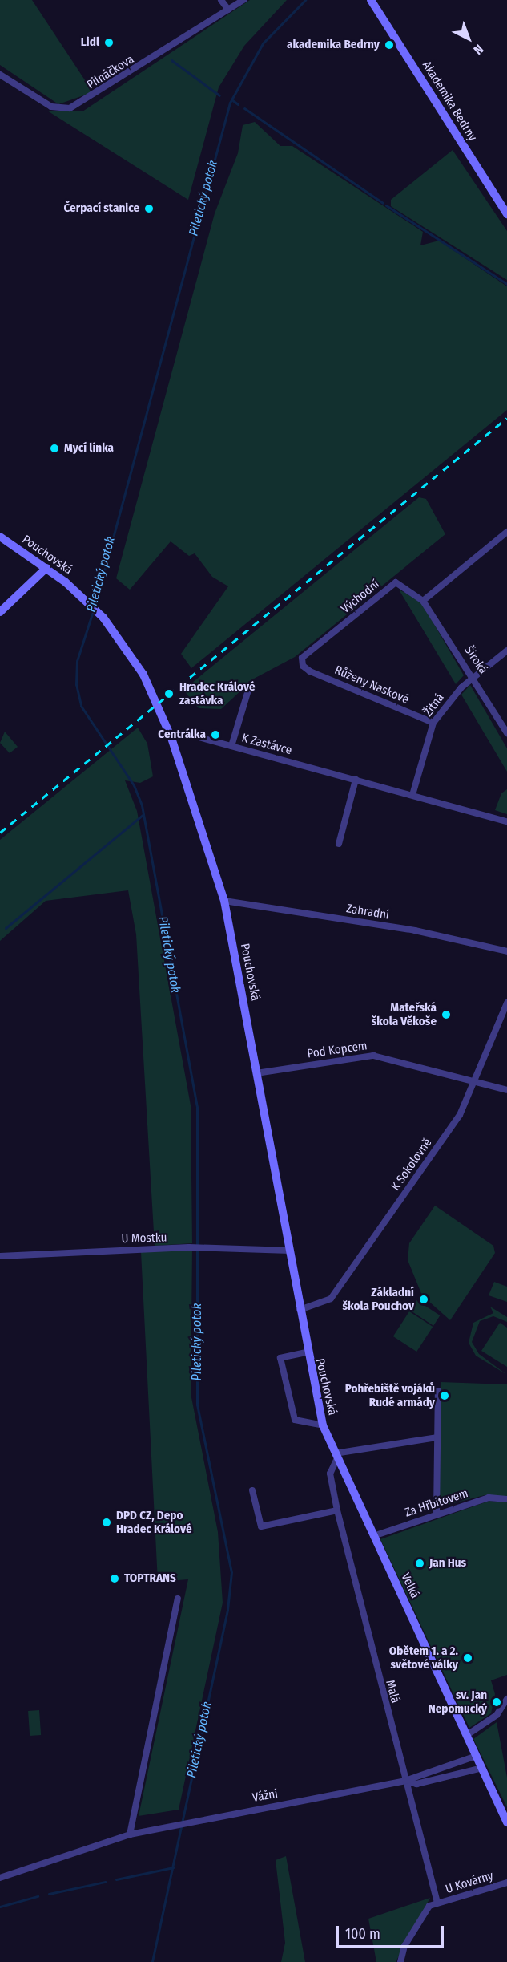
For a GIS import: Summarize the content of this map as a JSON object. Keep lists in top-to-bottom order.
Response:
{
  "streets": {
    "street": [
      "Pilnáčkova",
      "Akademika Bedrny",
      "Pouchovská",
      "Východní",
      "Široká",
      "Růženy Naskové",
      "Žitná",
      "K Zastávce",
      "Zahradní",
      "Pod Kopcem",
      "K Sokolovně",
      "U Mostku",
      "Za Hřbitovem",
      "Velká",
      "Malá",
      "Vážní",
      "U Kovárny"
    ]
  },
  "crossings": [
    ["Pouchovská", "K Zastávce"],
    ["Pouchovská", "Zahradní"],
    ["Pouchovská", "Pod Kopcem"],
    ["Pouchovská", "K Sokolovně"],
    ["Pouchovská", "U Mostku"],
    ["Pouchovská", "Velká"],
    ["Pouchovská", "Malá"],
    ["Východní", "Široká"],
    ["Východní", "Růženy Naskové"],
    ["Široká", "Žitná"],
    ["Růženy Naskové", "Žitná"],
    ["Žitná", "K Zastávce"],
    ["Pod Kopcem", "K Sokolovně"],
    ["Za Hřbitovem", "Velká"],
    ["Velká", "Malá"],
    ["Velká", "Vážní"],
    ["Malá", "Vážní"],
    ["Malá", "U Kovárny"]
  ],
  "water": ["Piletický potok"],
  "places": [
    "Lidl",
    "akademika Bedrny",
    "Čerpací stanice",
    "Mycí linka",
    "Hradec Králové zastávka",
    "Centrálka",
    "Mateřská škola Věkoše",
    "Základní škola Pouchov",
    "Pohřebiště vojáků Rudé armády",
    "DPD CZ, Depo Hradec Králové",
    "Jan Hus",
    "TOPTRANS",
    "Obětem 1. a 2. světové války",
    "sv. Jan Nepomucký"
  ],
  "scale_bar": "100 m",
  "north": "bottom right"
}
